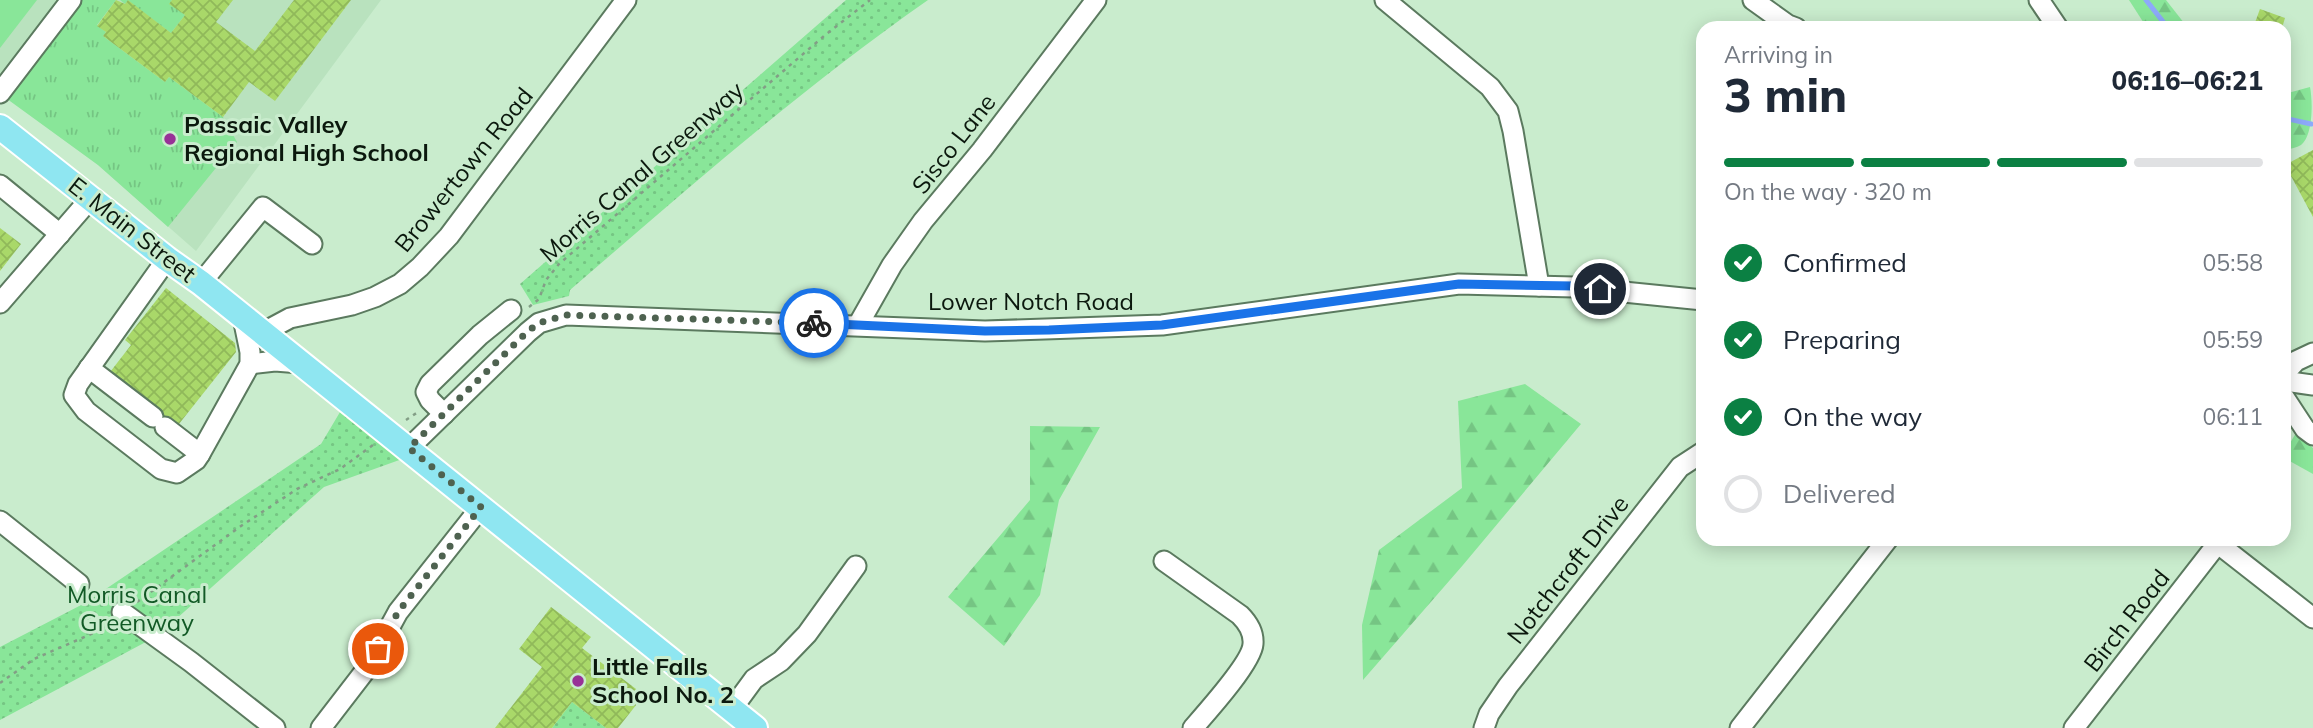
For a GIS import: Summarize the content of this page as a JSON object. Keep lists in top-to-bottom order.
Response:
{
  "streets": {
    "main road": ["E. Main Street"],
    "street": [
      "Sisco Lane",
      "Browertown Road",
      "Lower Notch Road",
      "Notchcroft Drive",
      "Birch Road"
    ],
    "path": ["Morris Canal Greenway"]
  },
  "crossings": [
    ["Sisco Lane", "Lower Notch Road"],
    ["Browertown Road", "E. Main Street"],
    ["E. Main Street", "Lower Notch Road"]
  ],
  "parks": ["Morris Canal Greenway"],
  "places": ["Passaic Valley Regional High School", "Little Falls School No. 2"],
  "page": {
    "heading": ["3 min", "Arriving in", "06:16–06:21"],
    "bar": "On the way · 320 m",
    "list": [
      ["Confirmed", "05:58"],
      ["Preparing", "05:59"],
      ["On the way", "06:11"],
      "Delivered"
    ]
  }
}
